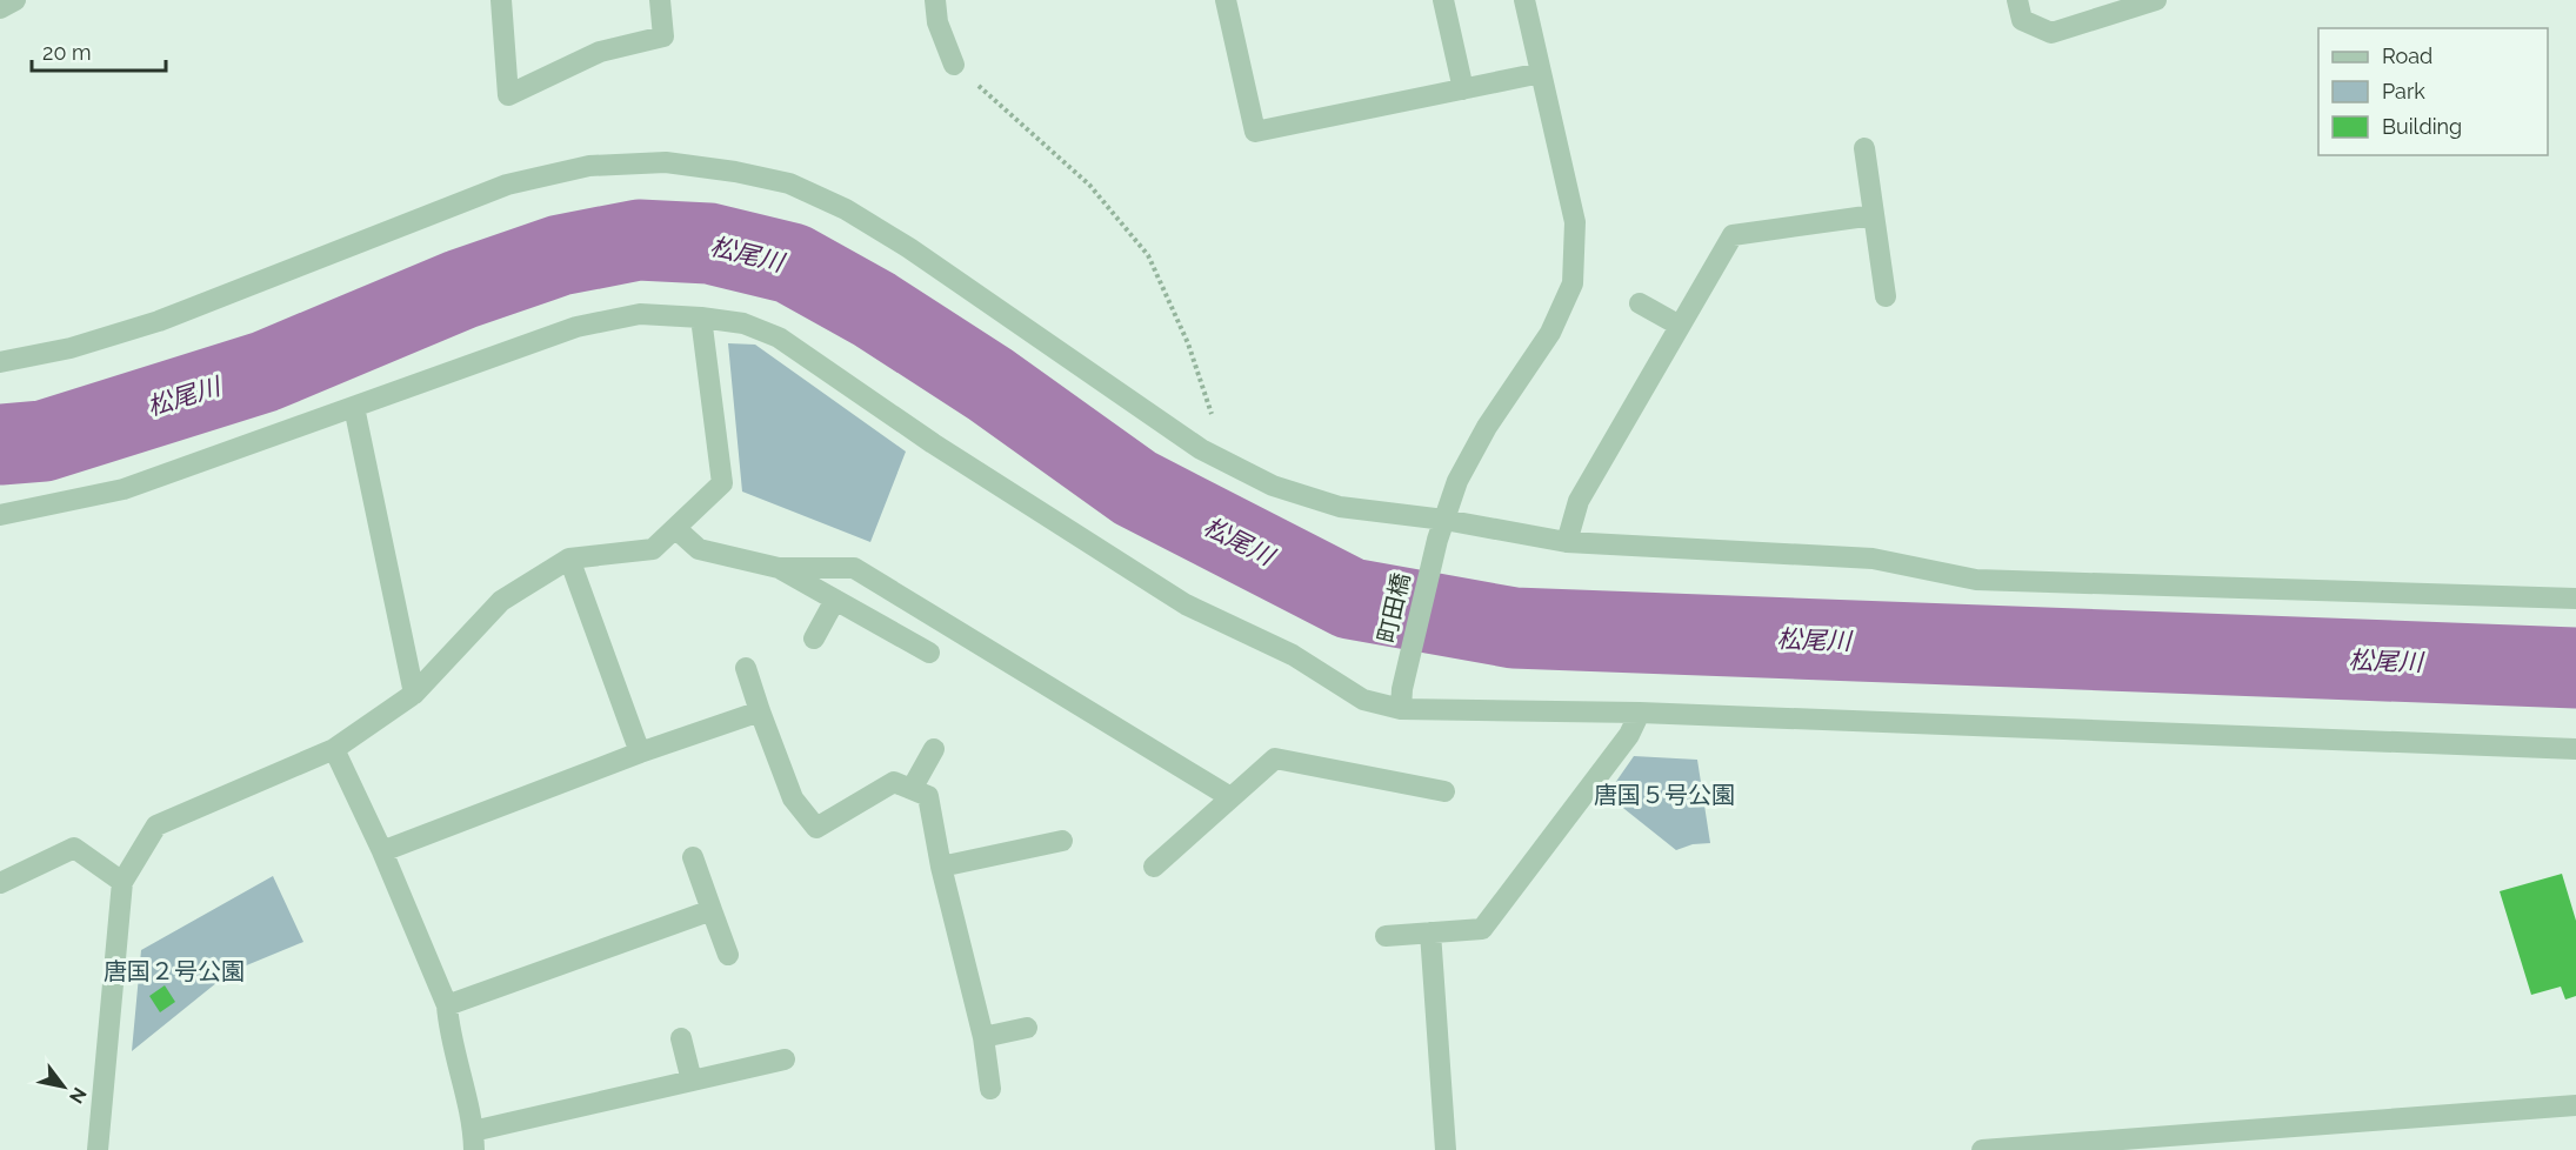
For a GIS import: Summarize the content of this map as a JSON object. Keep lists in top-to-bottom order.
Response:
{
  "streets": {
    "street": ["町田橋"]
  },
  "water": ["松尾川"],
  "parks": ["唐国５号公園", "唐国２号公園"],
  "legend": ["Road", "Park", "Building"],
  "scale_bar": "20 m",
  "north": "bottom right"
}
